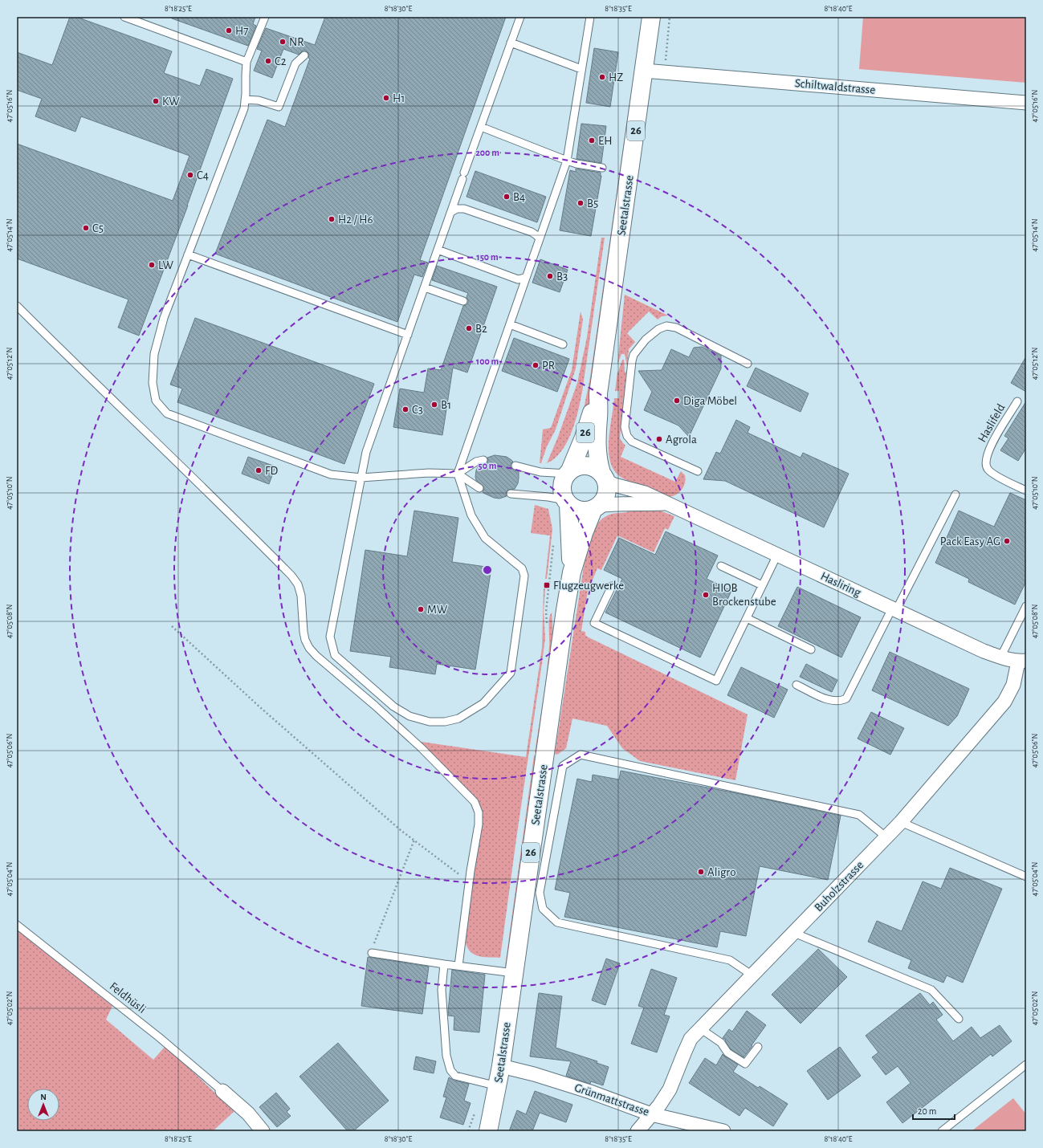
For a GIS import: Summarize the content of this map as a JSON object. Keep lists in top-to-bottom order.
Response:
{
  "streets": {
    "main road": ["26", "Seetalstrasse"],
    "street": [
      "Schiltwaldstrasse",
      "Hasliring",
      "Buholzstrasse",
      "Grünmattstrasse"
    ],
    "lane": ["Haslifeld", "Feldhüsli"]
  },
  "crossings": [
    ["Schiltwaldstrasse", "Seetalstrasse"],
    ["Seetalstrasse", "Hasliring"],
    ["Seetalstrasse", "Grünmattstrasse"],
    ["Hasliring", "Buholzstrasse"],
    ["Buholzstrasse", "Grünmattstrasse"]
  ],
  "places": {
    "other": [
      "H7",
      "NR",
      "C2",
      "HZ",
      "H1",
      "KW",
      "EH",
      "C4",
      "B4",
      "B5",
      "H2 / H6",
      "C5",
      "LW",
      "B3",
      "B2",
      "PR",
      "Diga Möbel",
      "B1",
      "C3",
      "Agrola",
      "FD",
      "Pack Easy AG",
      "HIOB Brockenstube",
      "MW",
      "Aligro"
    ],
    "transit": ["Flugzeugwerke"]
  },
  "scale_bar": "20 m",
  "north": "top",
  "coordinates": [
    "8°18'25\"E",
    "8°18'30\"E",
    "8°18'35\"E",
    "8°18'40\"E",
    "47°05'16\"N",
    "47°05'14\"N",
    "47°05'12\"N",
    "47°05'10\"N",
    "47°05'08\"N",
    "47°05'06\"N",
    "47°05'04\"N",
    "47°05'02\"N"
  ],
  "rings": [
    "200 m",
    "150 m",
    "100 m",
    "50 m"
  ]
}
